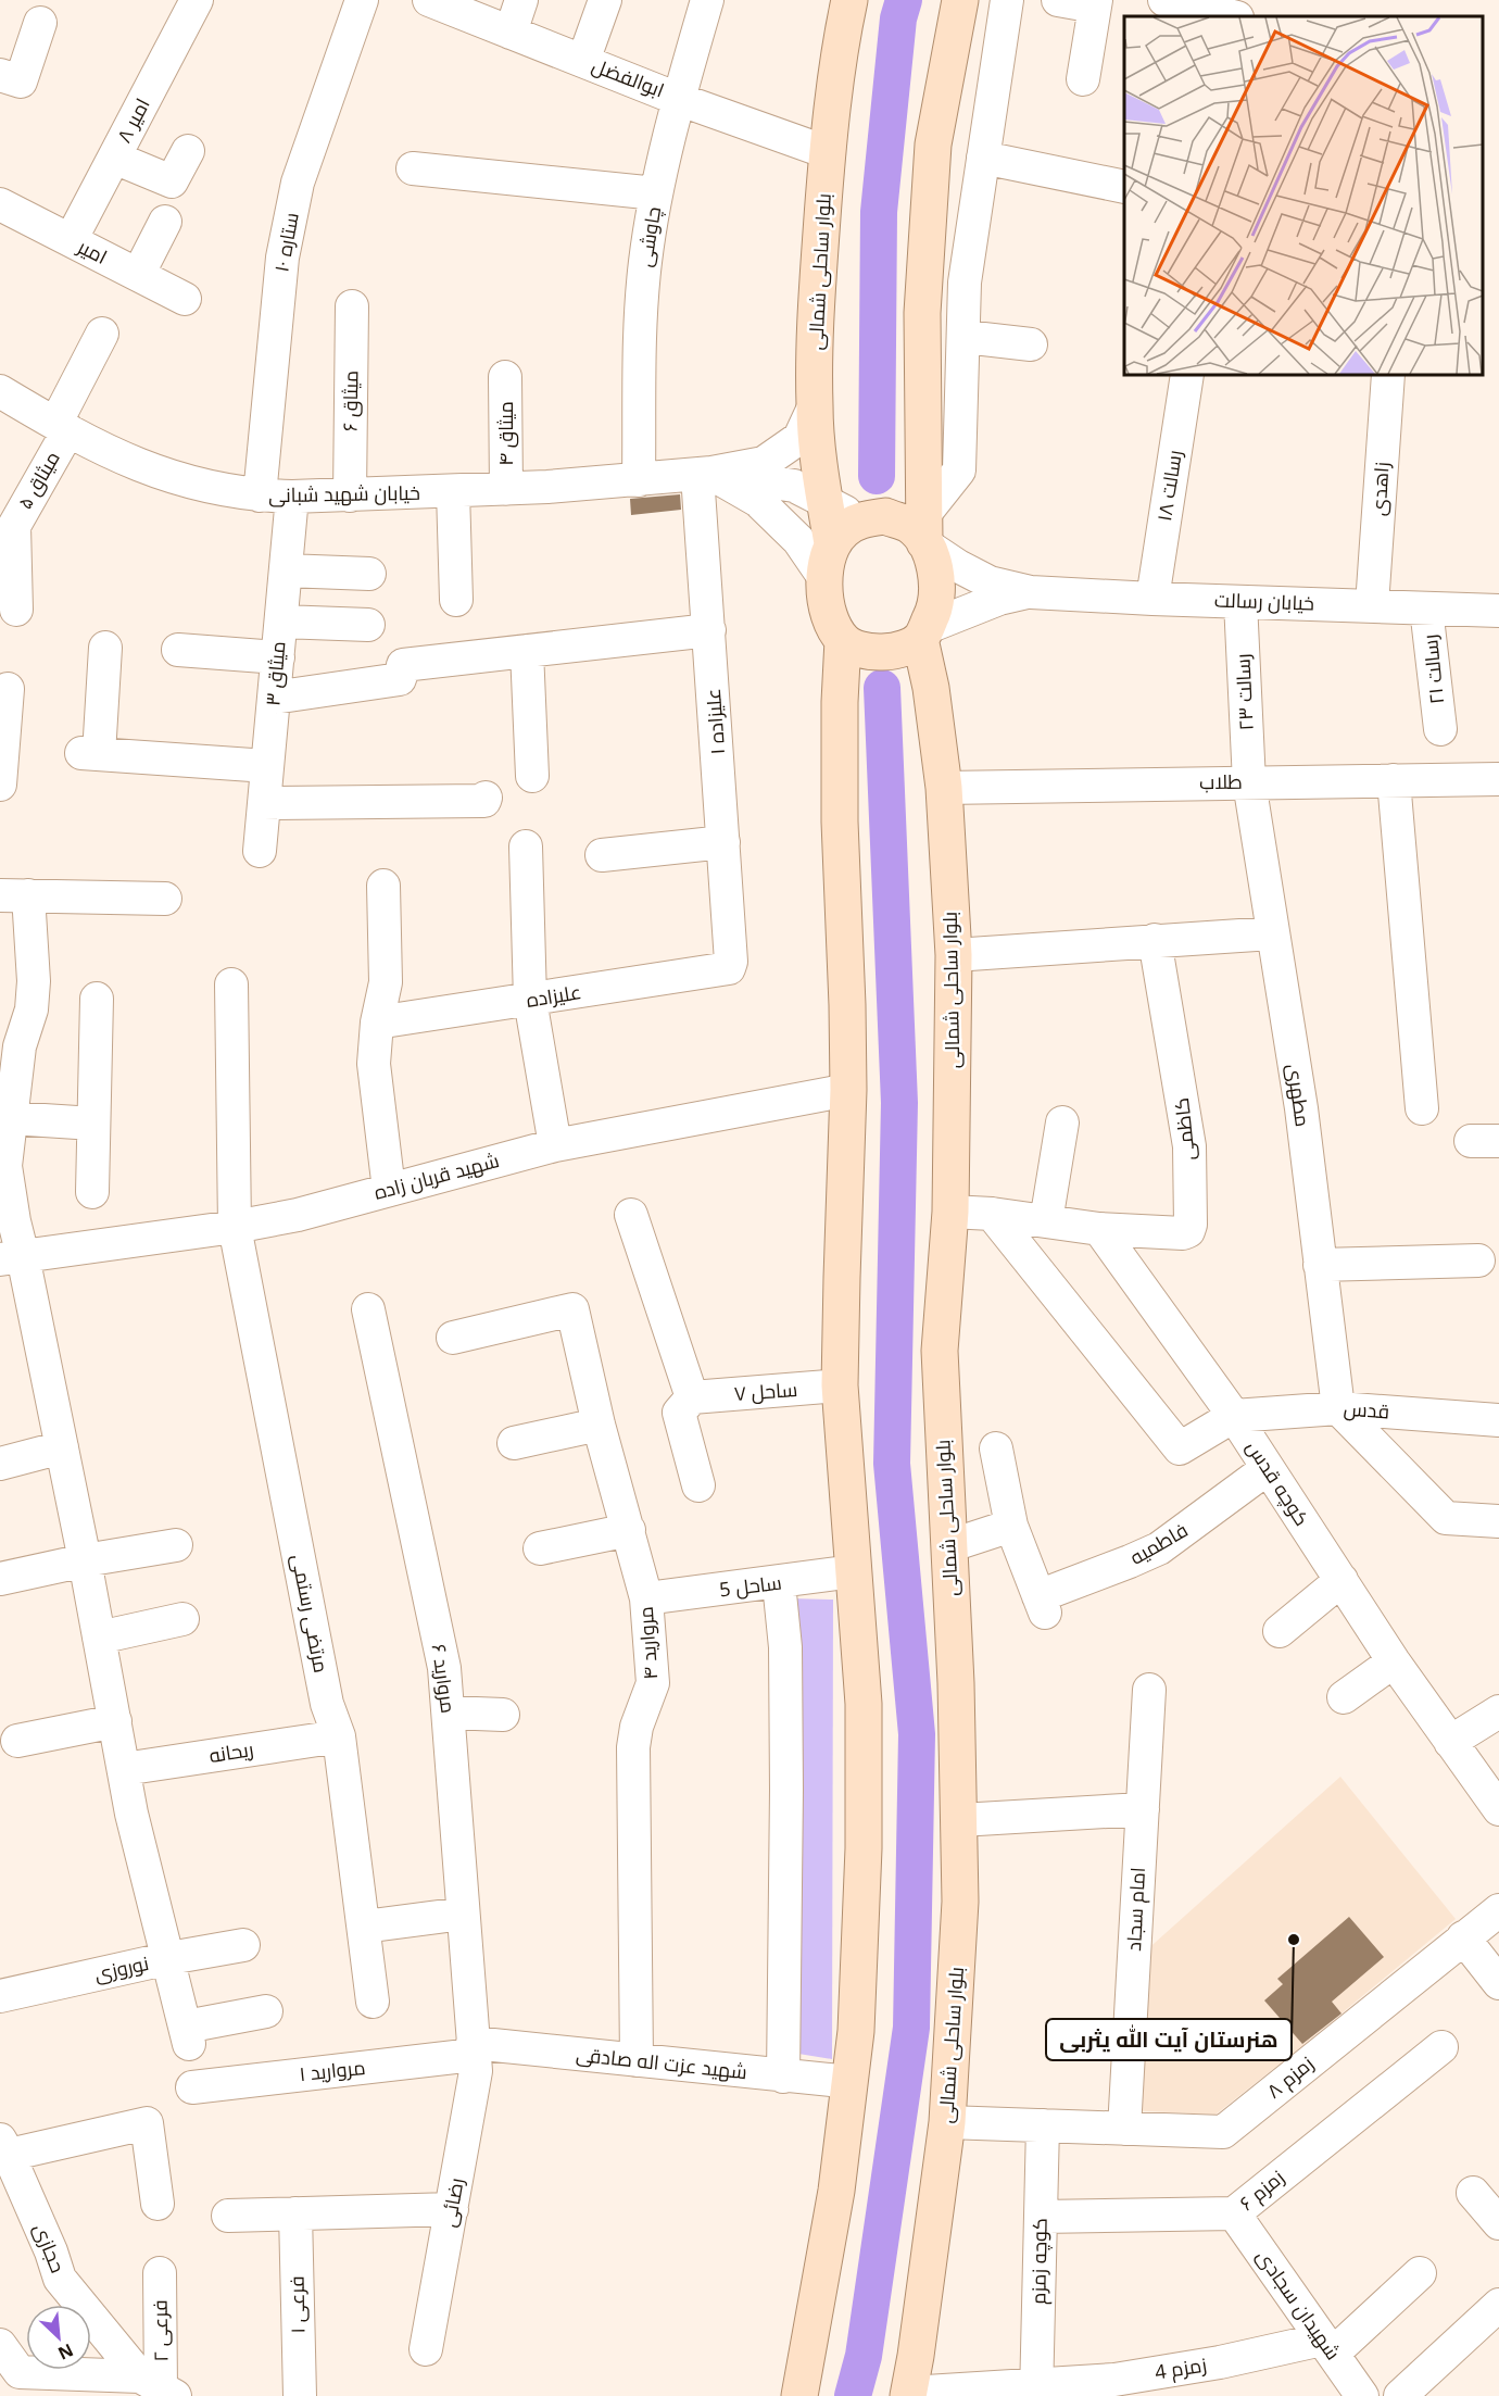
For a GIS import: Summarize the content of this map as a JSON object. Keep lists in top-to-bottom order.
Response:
{
  "streets": {
    "main road": ["بلوار ساحلی شمالی"],
    "street": [
      "ابوالفضل",
      "امیر ۸",
      "چاوشی",
      "ستاره ۱۰",
      "امیر",
      "میثاق ۶",
      "میثاق ۴",
      "میثاق ۵",
      "رسالت ۱۸",
      "زاهدی",
      "خیابان شهید شبانی",
      "خیابان رسالت",
      "رسالت ۲۱",
      "میثاق ۳",
      "رسالت ۲۳",
      "علیزاده ۱",
      "طلاب",
      "علیزاده",
      "مطهری",
      "کاظمی",
      "شهید قربان زاده",
      "ساحل ۷",
      "قدس",
      "کوچه قدس",
      "فاطمیه",
      "ساحل 5",
      "مرتضی رستمی",
      "مروارید ۴",
      "مروارید ۶",
      "ریحانه",
      "امام سجاد",
      "نوروزی",
      "شهید عزت اله صادقی",
      "مروارید ۱",
      "زمزم ۸",
      "زمزم ۶",
      "رضائی",
      "حجازی",
      "کوچه زمزم",
      "فرعی ۱",
      "شهیدان سجادی",
      "فرعی ۲",
      "زمزم 4"
    ]
  },
  "crossings": [
    ["ابوالفضل", "چاوشی"],
    ["ابوالفضل", "بلوار ساحلی شمالی"],
    ["امیر ۸", "امیر"],
    ["چاوشی", "خیابان شهید شبانی"],
    ["ستاره ۱۰", "خیابان شهید شبانی"],
    ["بلوار ساحلی شمالی", "خیابان شهید شبانی"],
    ["بلوار ساحلی شمالی", "خیابان رسالت"],
    ["بلوار ساحلی شمالی", "طلاب"],
    ["بلوار ساحلی شمالی", "زمزم ۸"],
    ["بلوار ساحلی شمالی", "زمزم 4"],
    ["میثاق ۶", "خیابان شهید شبانی"],
    ["میثاق ۴", "خیابان شهید شبانی"],
    ["میثاق ۵", "خیابان شهید شبانی"],
    ["رسالت ۱۸", "خیابان رسالت"],
    ["زاهدی", "خیابان رسالت"],
    ["خیابان شهید شبانی", "خیابان رسالت"],
    ["خیابان شهید شبانی", "میثاق ۳"],
    ["خیابان شهید شبانی", "علیزاده ۱"],
    ["خیابان رسالت", "رسالت ۲۱"],
    ["خیابان رسالت", "رسالت ۲۳"],
    ["رسالت ۲۳", "طلاب"],
    ["رسالت ۲۳", "مطهری"],
    ["علیزاده ۱", "علیزاده"],
    ["طلاب", "مطهری"],
    ["مطهری", "قدس"],
    ["کاظمی", "کوچه قدس"],
    ["شهید قربان زاده", "مرتضی رستمی"],
    ["قدس", "کوچه قدس"],
    ["کوچه قدس", "فاطمیه"],
    ["ساحل 5", "مروارید ۴"],
    ["مرتضی رستمی", "ریحانه"],
    ["مروارید ۴", "شهید عزت اله صادقی"],
    ["مروارید ۶", "شهید عزت اله صادقی"],
    ["مروارید ۶", "مروارید ۱"],
    ["مروارید ۶", "رضائی"],
    ["امام سجاد", "زمزم ۸"],
    ["شهید عزت اله صادقی", "مروارید ۱"],
    ["شهید عزت اله صادقی", "رضائی"],
    ["مروارید ۱", "رضائی"],
    ["زمزم ۸", "کوچه زمزم"],
    ["زمزم ۶", "کوچه زمزم"],
    ["زمزم ۶", "شهیدان سجادی"],
    ["حجازی", "فرعی ۲"],
    ["کوچه زمزم", "زمزم 4"],
    ["شهیدان سجادی", "زمزم 4"]
  ],
  "places": ["هنرستان آیت الله یثربی"],
  "north": "bottom right"
}
